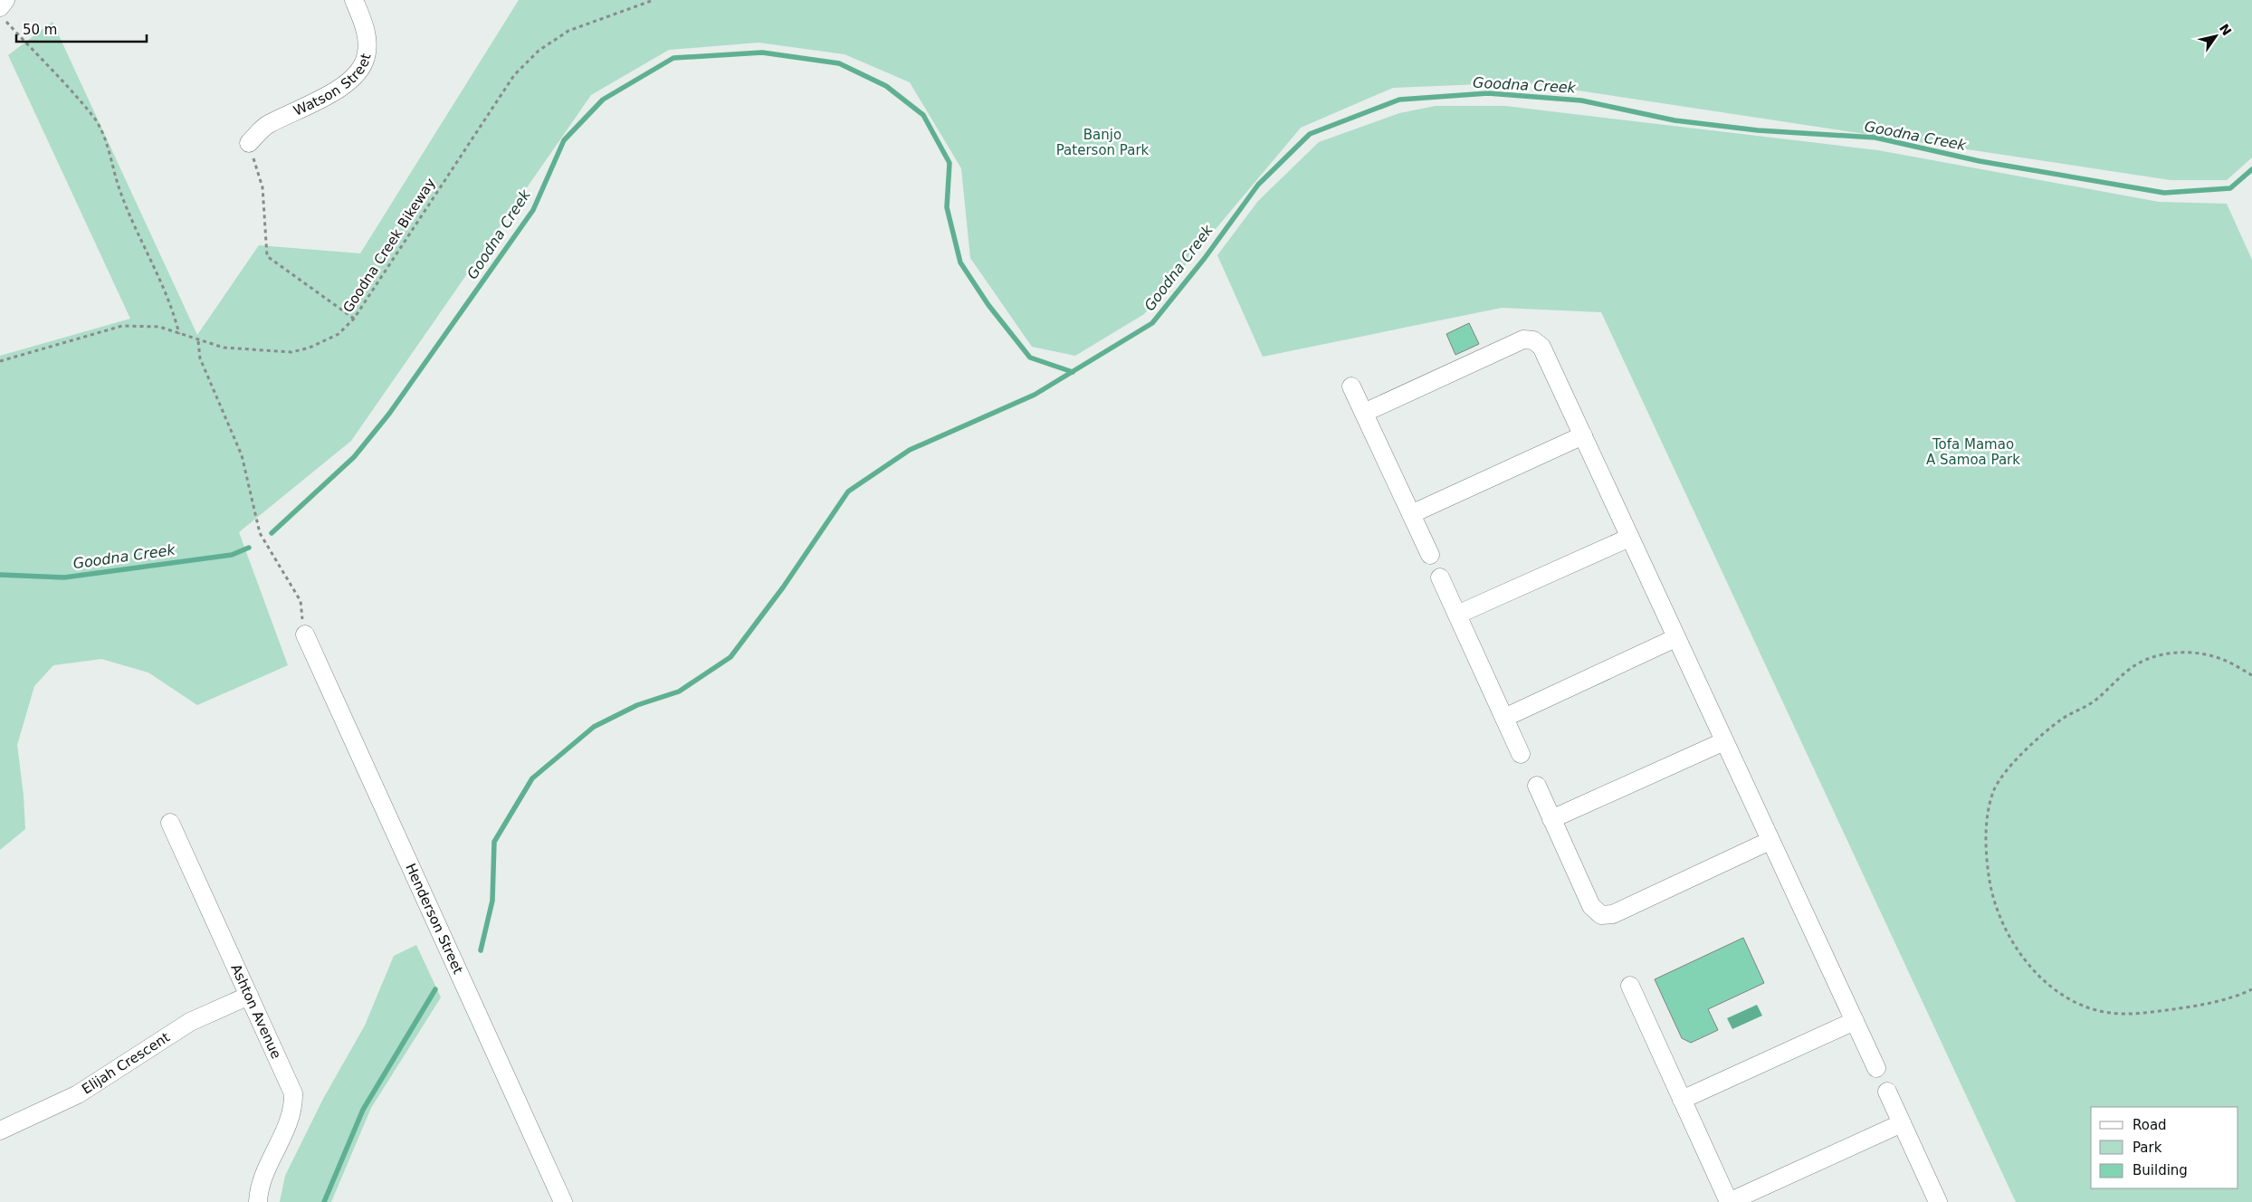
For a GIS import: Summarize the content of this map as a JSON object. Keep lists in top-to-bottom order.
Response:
{
  "streets": {
    "street": [
      "Watson Street",
      "Henderson Street",
      "Ashton Avenue",
      "Elijah Crescent"
    ],
    "path": ["Goodna Creek Bikeway"]
  },
  "crossings": [
    ["Ashton Avenue", "Elijah Crescent"]
  ],
  "water": ["Goodna Creek"],
  "parks": ["Banjo Paterson Park", "Tofa Mamao A Samoa Park"],
  "legend": ["Road", "Park", "Building"],
  "scale_bar": "50 m",
  "north": "top right"
}
